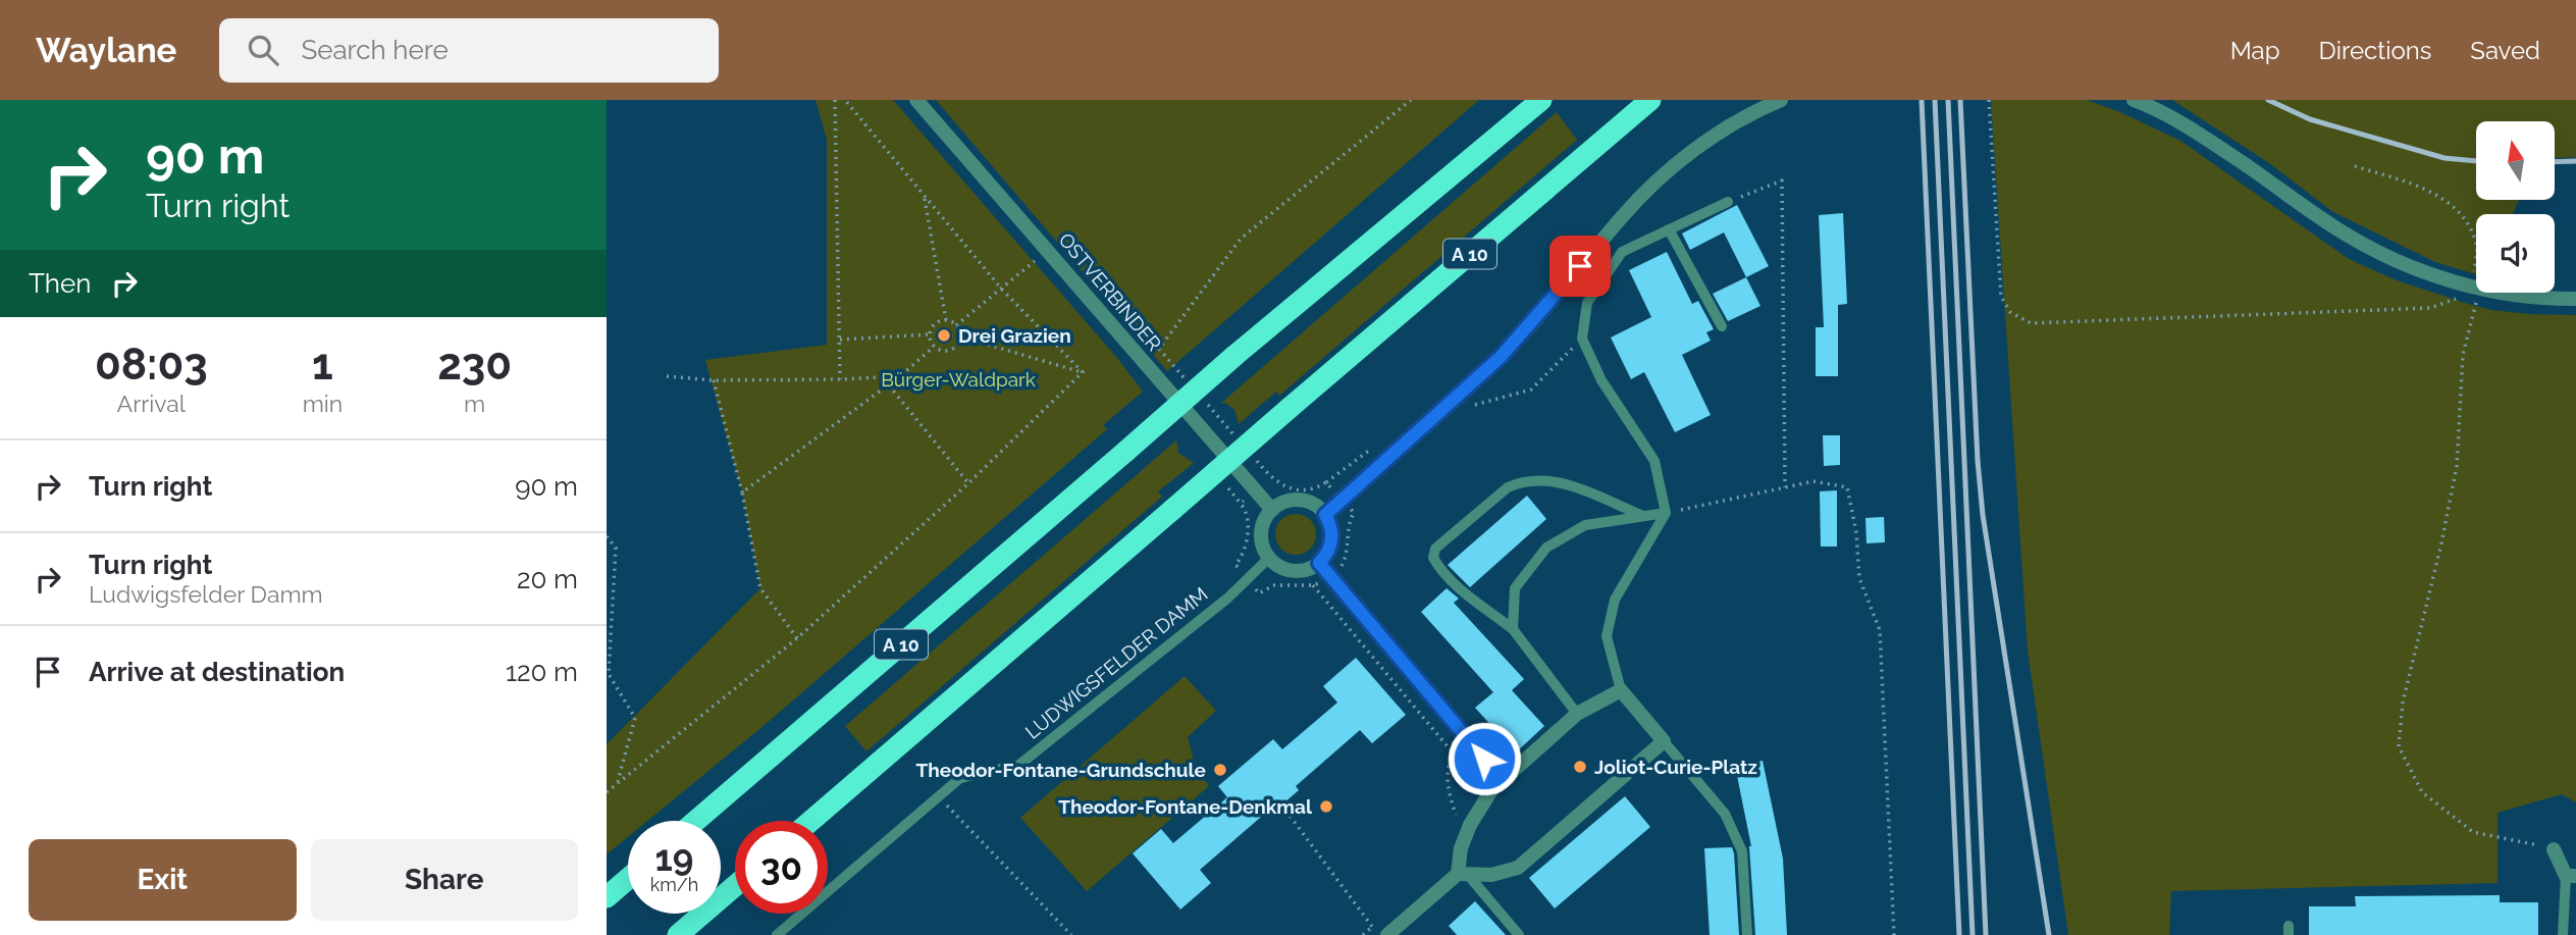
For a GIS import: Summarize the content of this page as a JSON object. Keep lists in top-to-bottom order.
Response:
{
  "streets": {
    "highway": ["A 10"],
    "street": ["OSTVERBINDER"],
    "lane": ["LUDWIGSFELDER DAMM"]
  },
  "crossings": [
    ["OSTVERBINDER", "LUDWIGSFELDER DAMM"]
  ],
  "parks": ["Bürger-Waldpark"],
  "places": [
    "Drei Grazien",
    "Joliot-Curie-Platz",
    "Theodor-Fontane-Grundschule",
    "Theodor-Fontane-Denkmal"
  ],
  "north": "top",
  "page": {
    "header": "Waylane",
    "search": "Search here",
    "nav": ["Map", "Directions", "Saved"],
    "turn": ["90 m", "Turn right"],
    "then": "Then",
    "eta": [
      "08:03",
      "Arrival",
      "1",
      "min",
      "230",
      "m"
    ],
    "list": [
      {
        "name": "Turn right",
        "value": "90 m"
      },
      {
        "name": "Turn right",
        "note": "Ludwigsfelder Damm",
        "value": "20 m"
      },
      {
        "name": "Arrive at destination",
        "value": "120 m"
      }
    ],
    "speed": "19 km/h",
    "limit": "30",
    "buttons": ["Exit", "Share"]
  }
}
